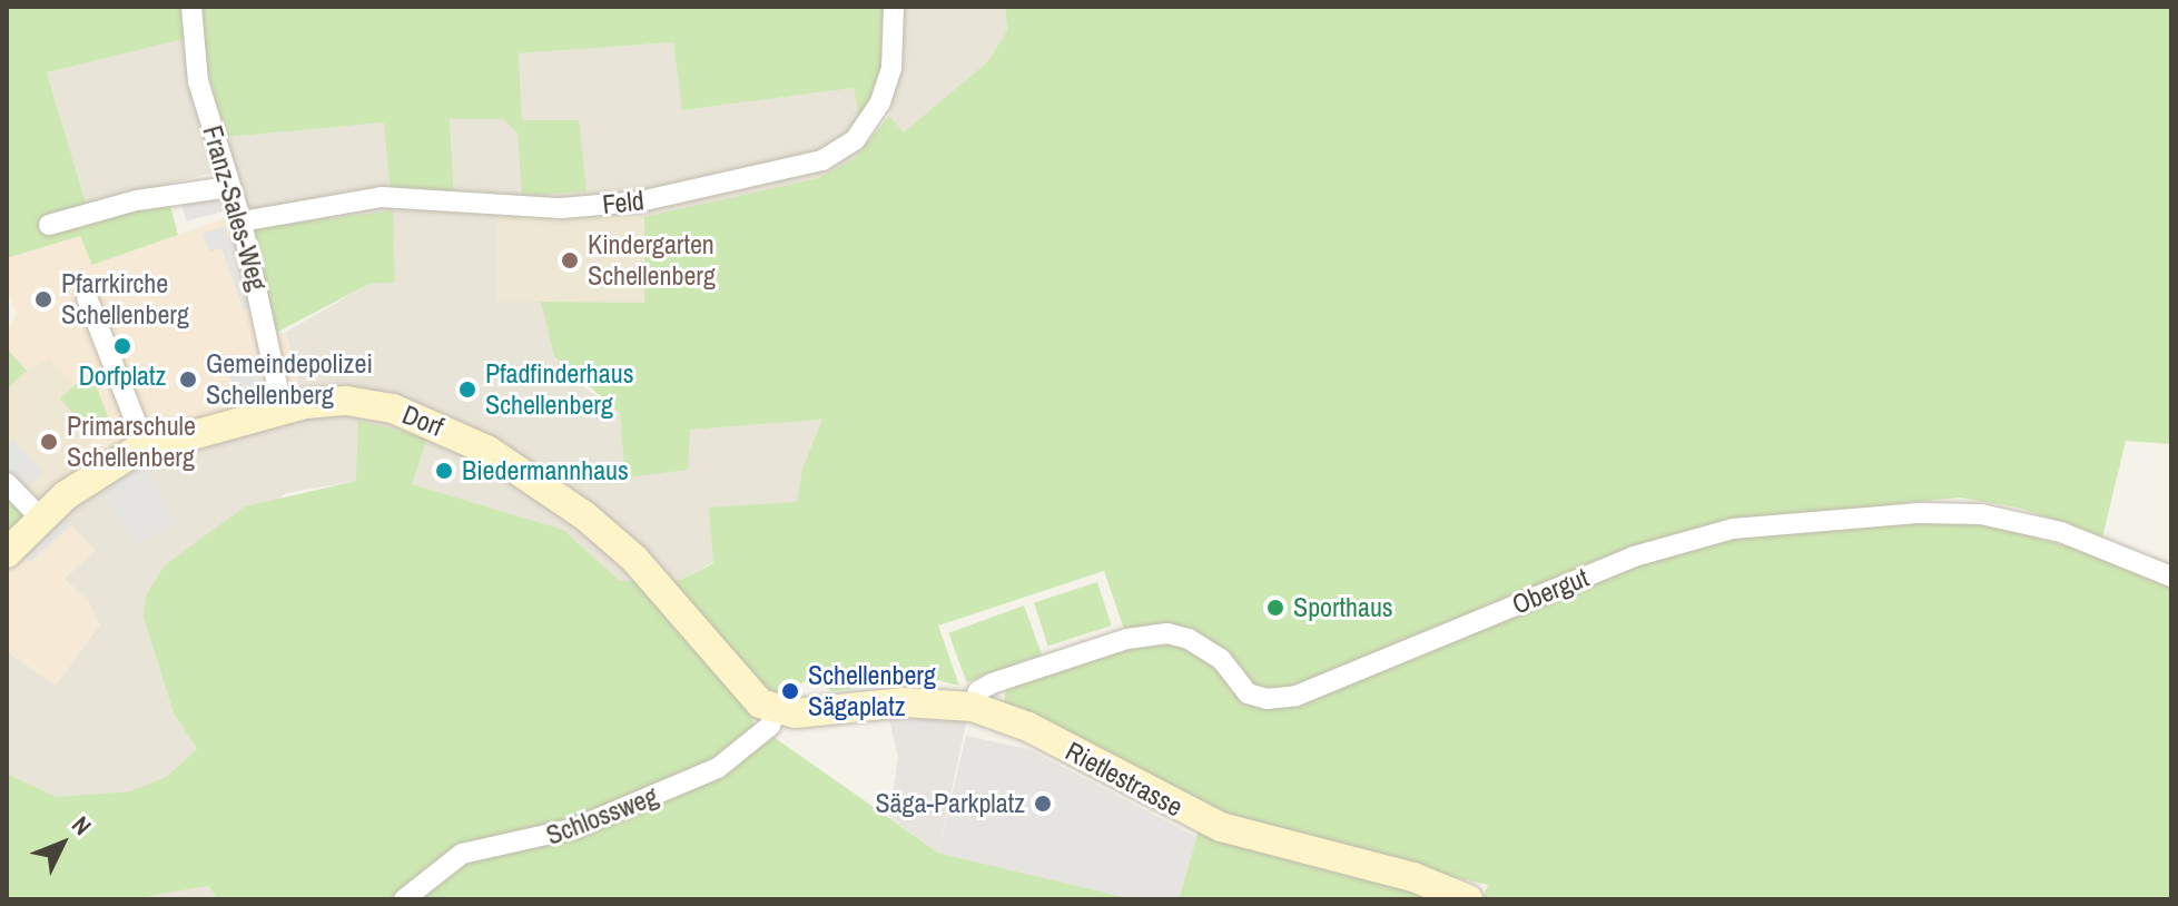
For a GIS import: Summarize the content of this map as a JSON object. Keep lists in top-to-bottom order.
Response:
{
  "streets": {
    "street": [
      "Feld",
      "Franz-Sales-Weg",
      "Dorf",
      "Obergut",
      "Rietlestrasse",
      "Schlossweg"
    ]
  },
  "crossings": [
    ["Feld", "Franz-Sales-Weg"],
    ["Franz-Sales-Weg", "Dorf"],
    ["Dorf", "Rietlestrasse"],
    ["Dorf", "Schlossweg"],
    ["Obergut", "Rietlestrasse"],
    ["Rietlestrasse", "Schlossweg"]
  ],
  "places": [
    "Kindergarten Schellenberg",
    "Pfarrkirche Schellenberg",
    "Dorfplatz",
    "Gemeindepolizei Schellenberg",
    "Pfadfinderhaus Schellenberg",
    "Primarschule Schellenberg",
    "Biedermannhaus",
    "Sporthaus",
    "Schellenberg Sägaplatz",
    "Säga-Parkplatz"
  ],
  "north": "top right"
}
